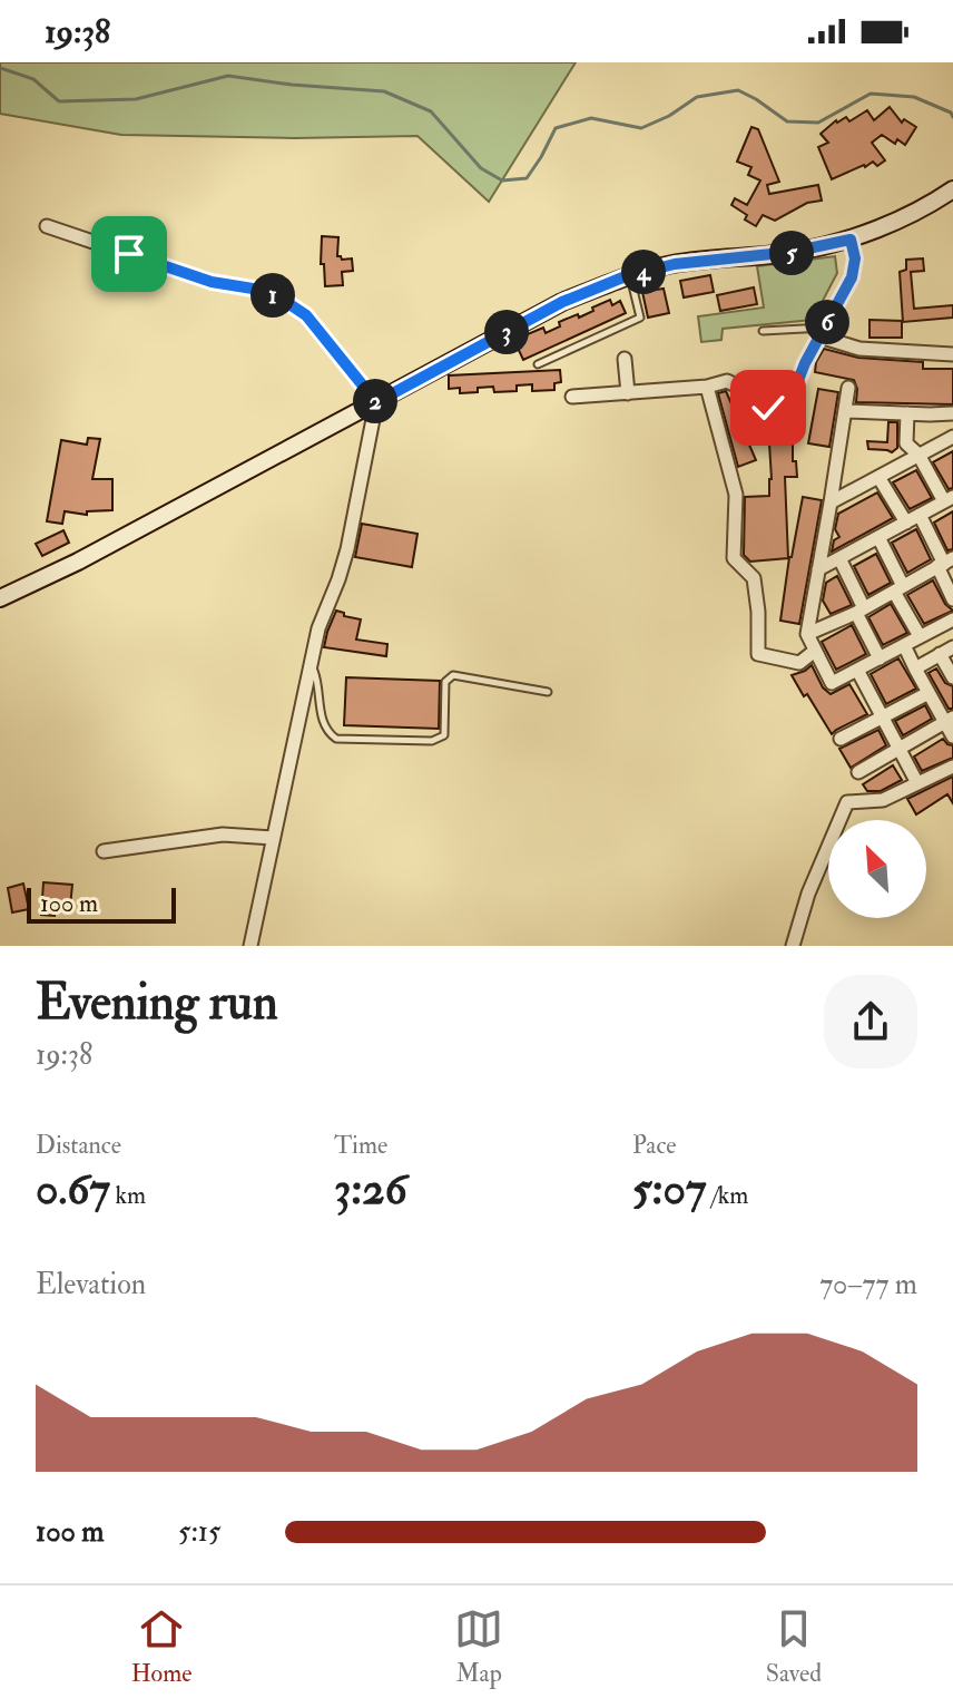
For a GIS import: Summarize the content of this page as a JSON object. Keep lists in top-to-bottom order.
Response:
{
  "scale_bar": "100 m",
  "north": "top left",
  "page": {
    "status": "19:38",
    "pins": [
      "5",
      "4",
      "1",
      "6",
      "3",
      "2"
    ],
    "scale": "100 m",
    "heading": ["Evening run", "19:38"],
    "stats": [
      ["Distance", "0.67 km"],
      ["Time", "3:26"],
      ["Pace", "5:07 /km"]
    ],
    "chart": ["Elevation", "70–77 m"],
    "list": [
      {
        "name": "100 m",
        "note": "5:15"
      }
    ],
    "tabs": ["Home", "Map", "Saved"]
  }
}
